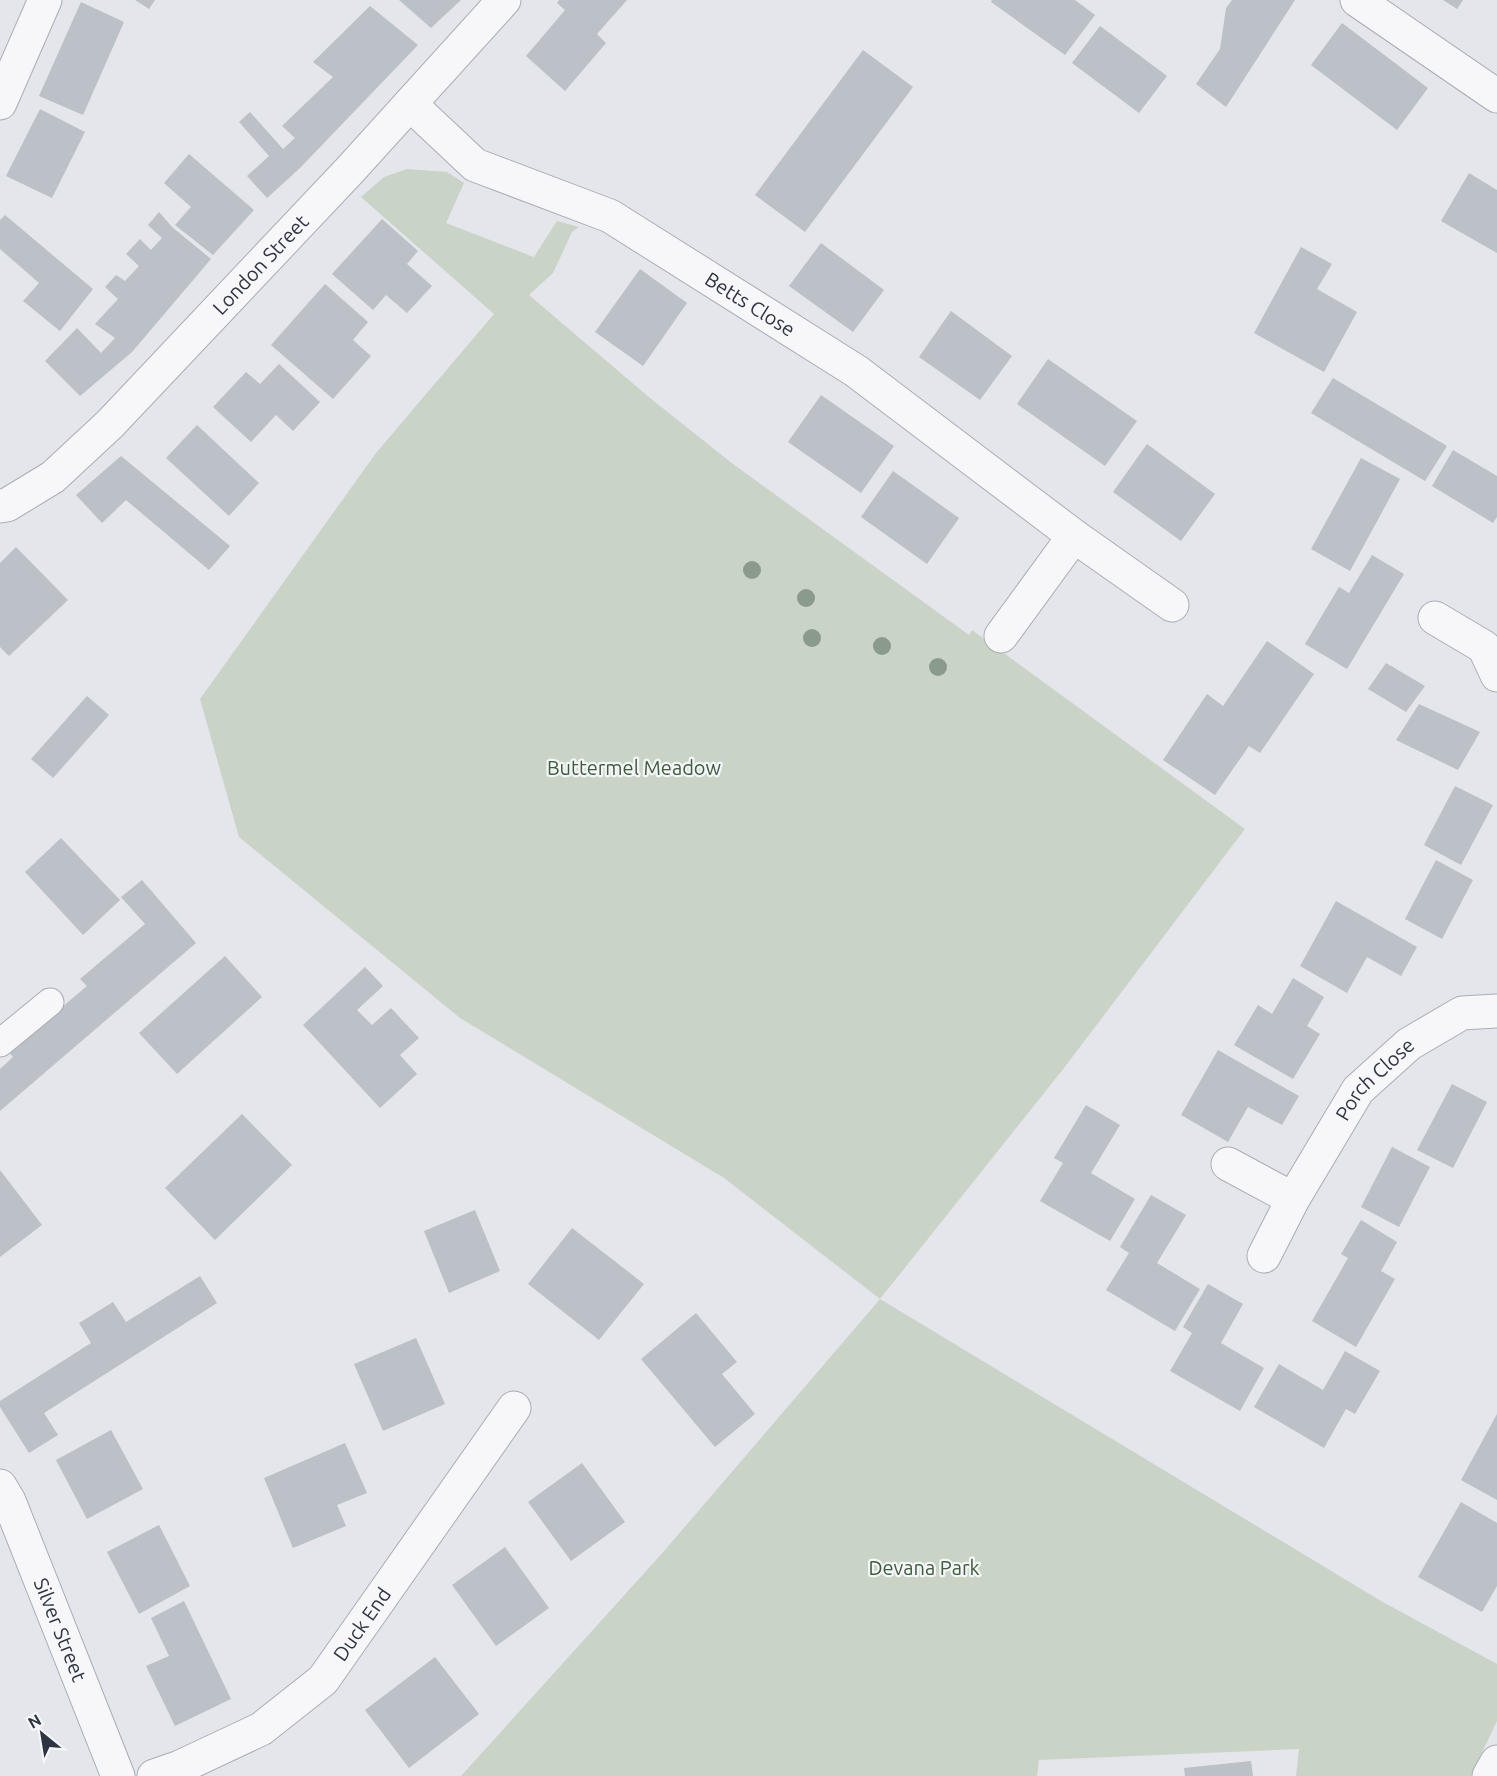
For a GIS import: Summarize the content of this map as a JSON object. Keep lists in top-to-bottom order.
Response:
{
  "streets": {
    "street": [
      "London Street",
      "Betts Close",
      "Porch Close",
      "Duck End",
      "Silver Street"
    ]
  },
  "crossings": [
    ["London Street", "Betts Close"]
  ],
  "parks": ["Buttermel Meadow", "Devana Park"],
  "north": "top left"
}
